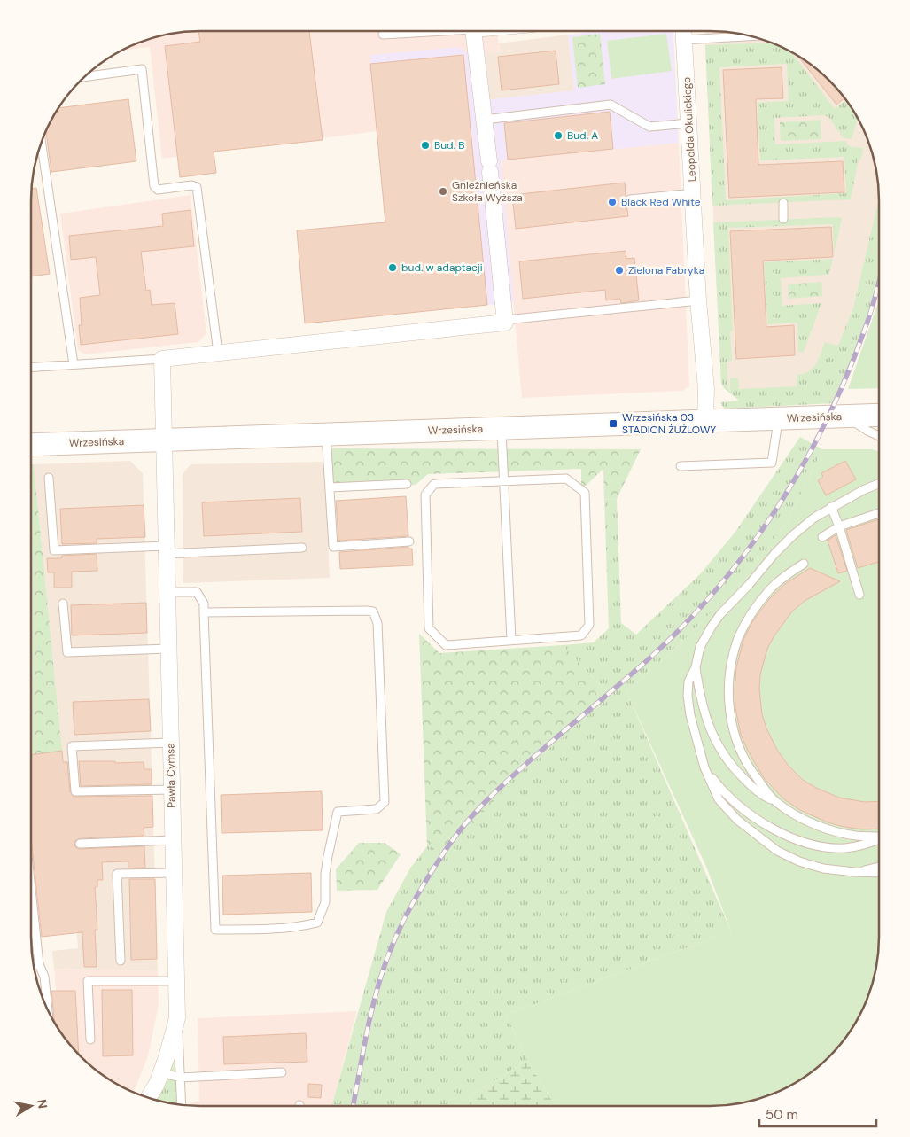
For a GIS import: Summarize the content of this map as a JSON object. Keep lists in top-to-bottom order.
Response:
{
  "streets": {
    "street": ["Leopolda Okulickiego", "Wrzesińska", "Pawła Cymsa"]
  },
  "crossings": [
    ["Leopolda Okulickiego", "Wrzesińska"],
    ["Wrzesińska", "Pawła Cymsa"]
  ],
  "places": {
    "other": [
      "Bud. A",
      "Bud. B",
      "Gnieźnieńska Szkoła Wyższa",
      "Black Red White",
      "bud. w adaptacji",
      "Zielona Fabryka"
    ],
    "transit": ["Wrzesińska 03 STADION ŻUŻLOWY"]
  },
  "scale_bar": "50 m",
  "north": "right"
}
